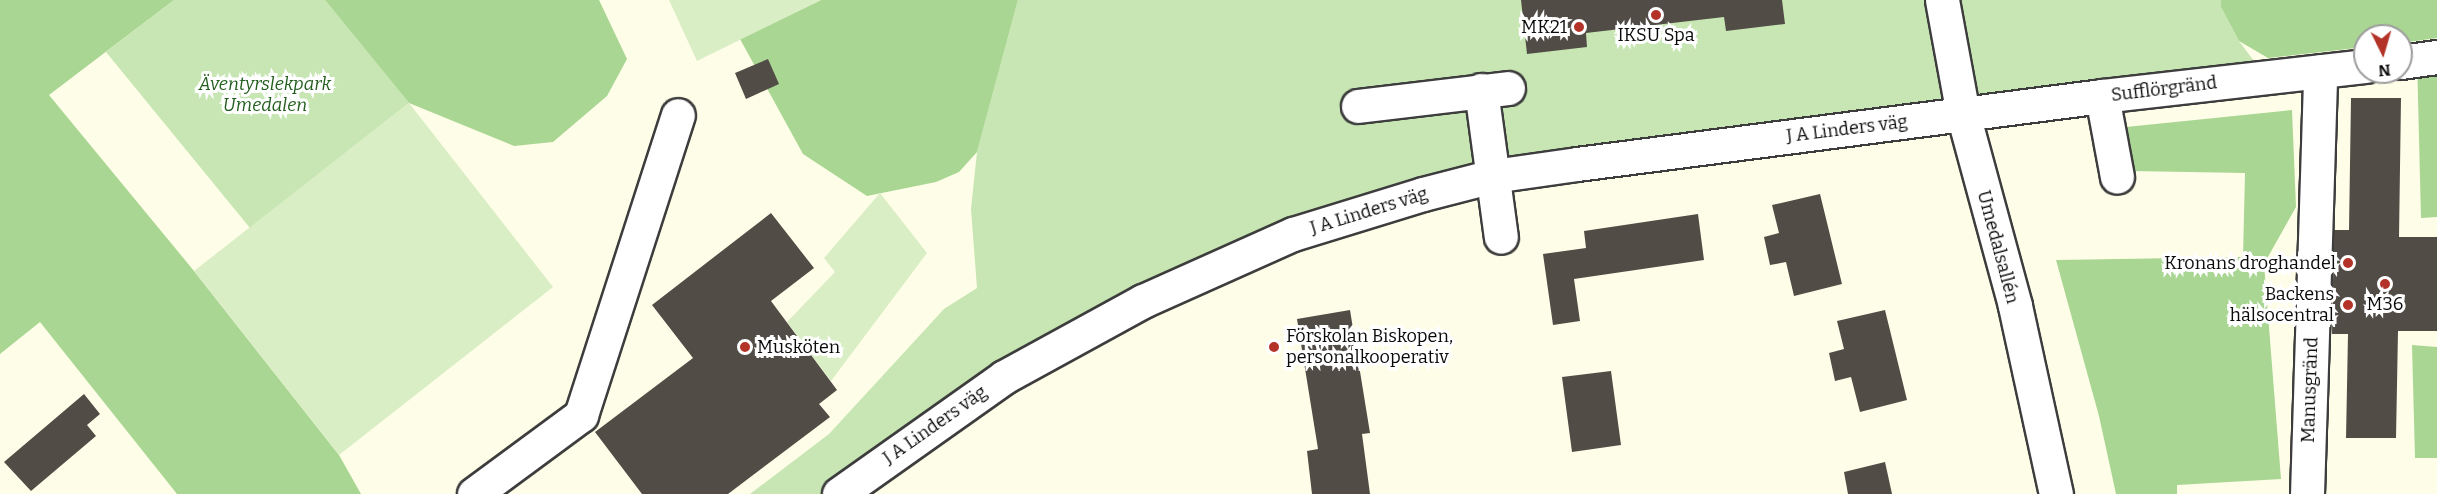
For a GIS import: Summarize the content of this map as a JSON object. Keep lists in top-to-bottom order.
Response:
{
  "streets": {
    "street": [
      "Sufflörgränd",
      "J A Linders väg",
      "Umedalsallén",
      "Manusgränd"
    ]
  },
  "crossings": [
    ["Sufflörgränd", "J A Linders väg"],
    ["Sufflörgränd", "Umedalsallén"],
    ["Sufflörgränd", "Manusgränd"],
    ["J A Linders väg", "Umedalsallén"]
  ],
  "parks": ["Äventyrslekpark Umedalen"],
  "places": [
    "IKSU Spa",
    "MK21",
    "Kronans droghandel",
    "M36",
    "Backens hälsocentral",
    "Musköten",
    "Förskolan Biskopen, personalkooperativ"
  ],
  "north": "bottom"
}
